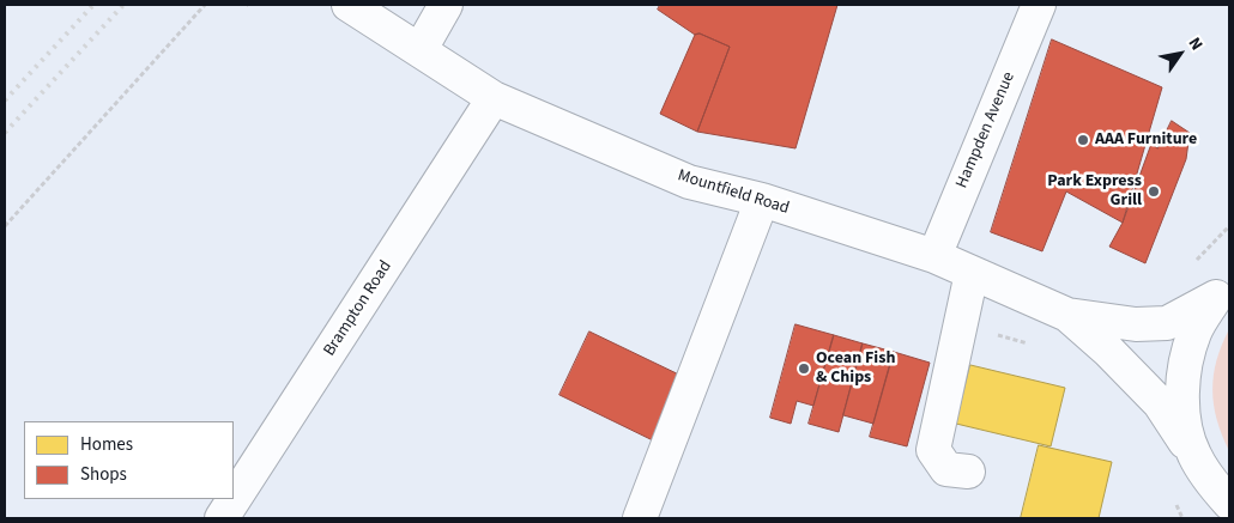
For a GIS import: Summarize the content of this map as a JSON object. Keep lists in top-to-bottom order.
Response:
{
  "streets": {
    "street": ["Hampden Avenue", "Mountfield Road", "Brampton Road"]
  },
  "crossings": [
    ["Hampden Avenue", "Mountfield Road"],
    ["Mountfield Road", "Brampton Road"]
  ],
  "places": ["AAA Furniture", "Park Express Grill", "Ocean Fish & Chips"],
  "legend": ["Homes", "Shops"],
  "north": "top right"
}
